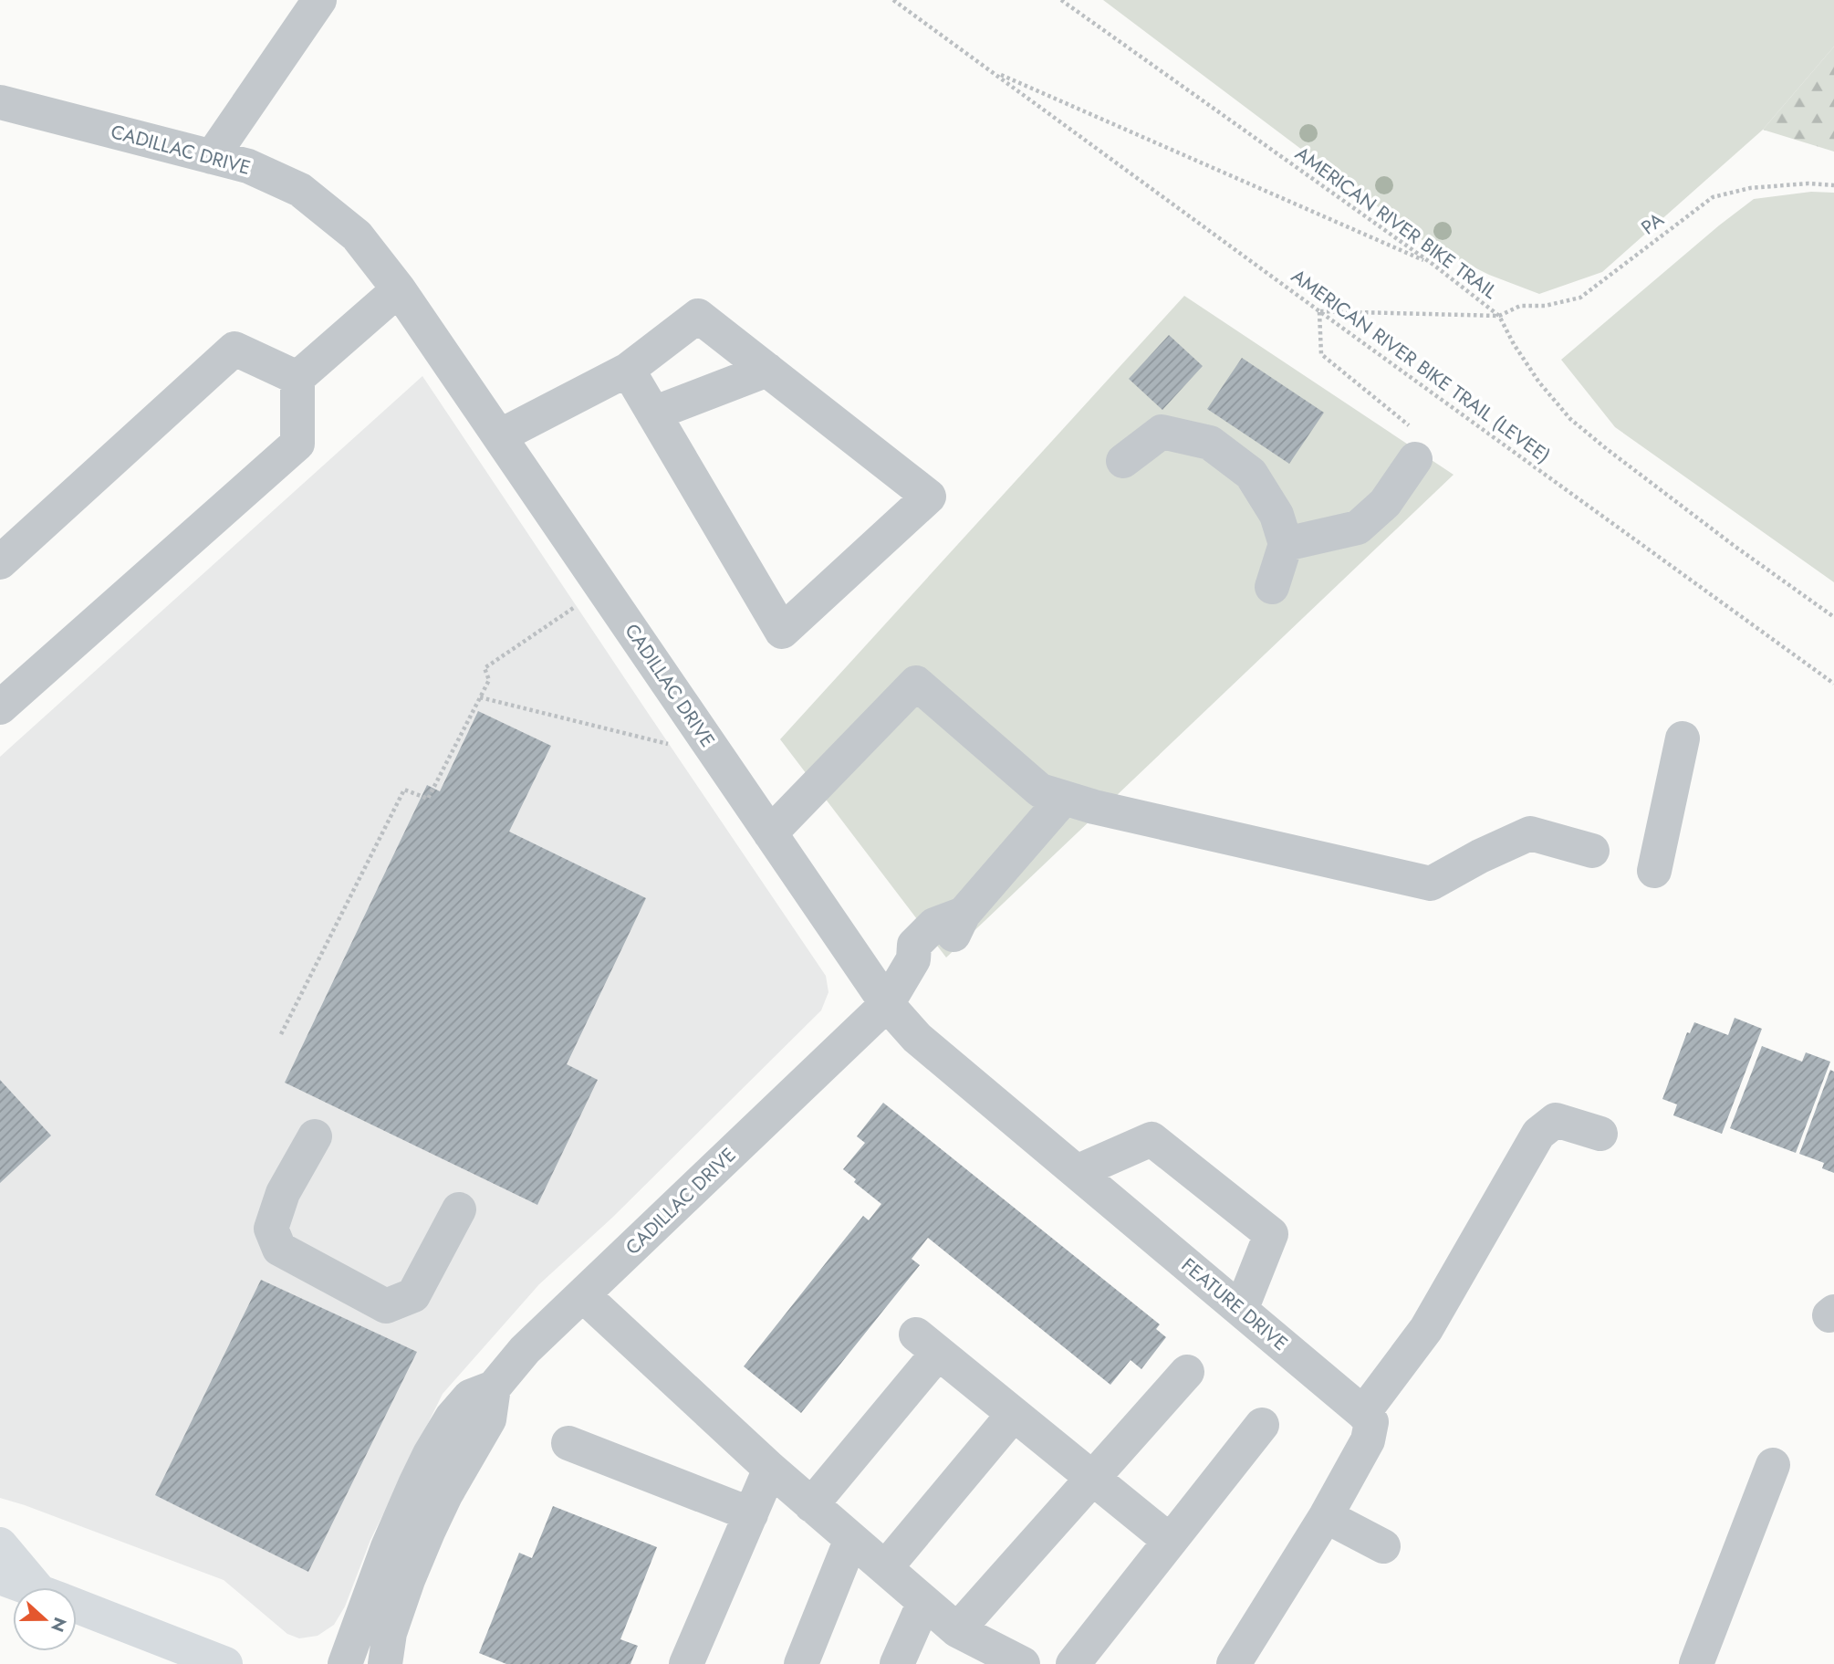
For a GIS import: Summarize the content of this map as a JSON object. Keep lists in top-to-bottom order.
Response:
{
  "streets": {
    "street": ["CADILLAC DRIVE", "FEATURE DRIVE"],
    "path": ["AMERICAN RIVER BIKE TRAIL", "PA", "AMERICAN RIVER BIKE TRAIL (LEVEE)"]
  },
  "crossings": [
    ["CADILLAC DRIVE", "FEATURE DRIVE"],
    ["AMERICAN RIVER BIKE TRAIL", "PA"],
    ["AMERICAN RIVER BIKE TRAIL", "AMERICAN RIVER BIKE TRAIL (LEVEE)"]
  ],
  "north": "right"
}
